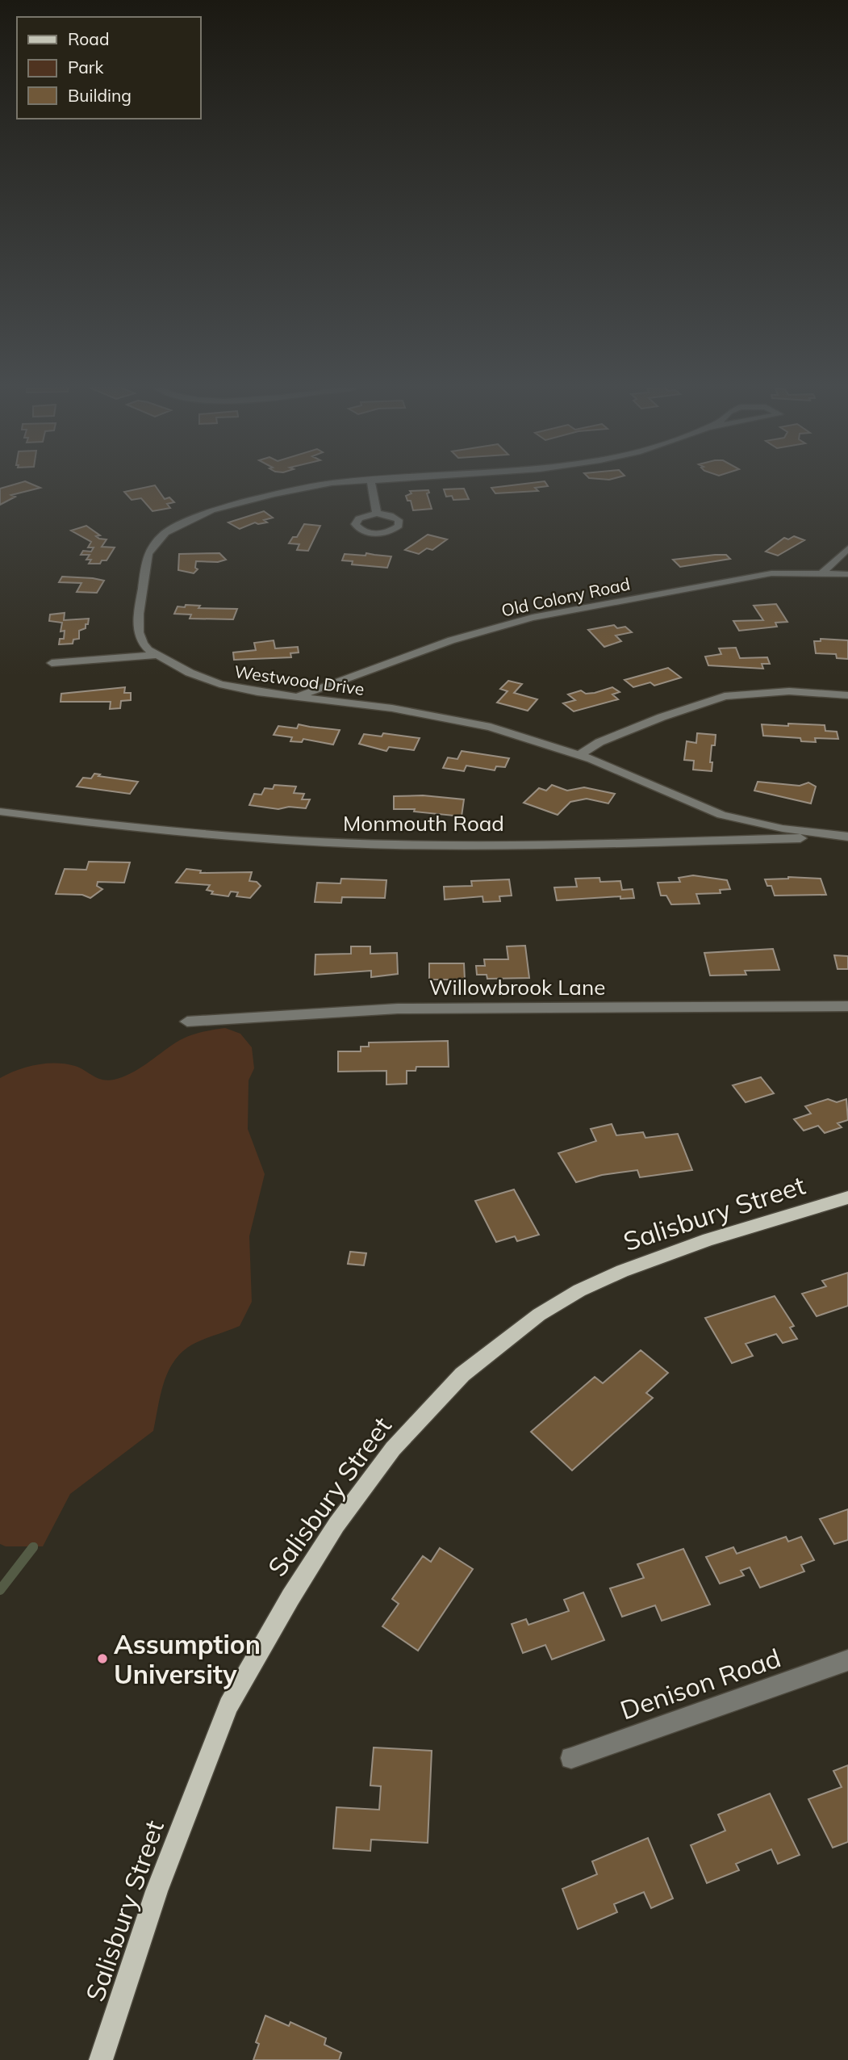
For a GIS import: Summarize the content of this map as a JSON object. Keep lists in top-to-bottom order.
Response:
{
  "streets": {
    "main road": ["Salisbury Street"],
    "street": [
      "Old Colony Road",
      "Westwood Drive",
      "Monmouth Road",
      "Willowbrook Lane",
      "Denison Road"
    ]
  },
  "crossings": [
    ["Old Colony Road", "Westwood Drive"],
    ["Westwood Drive", "Monmouth Road"]
  ],
  "places": ["Assumption University"],
  "legend": ["Road", "Park", "Building"]
}
